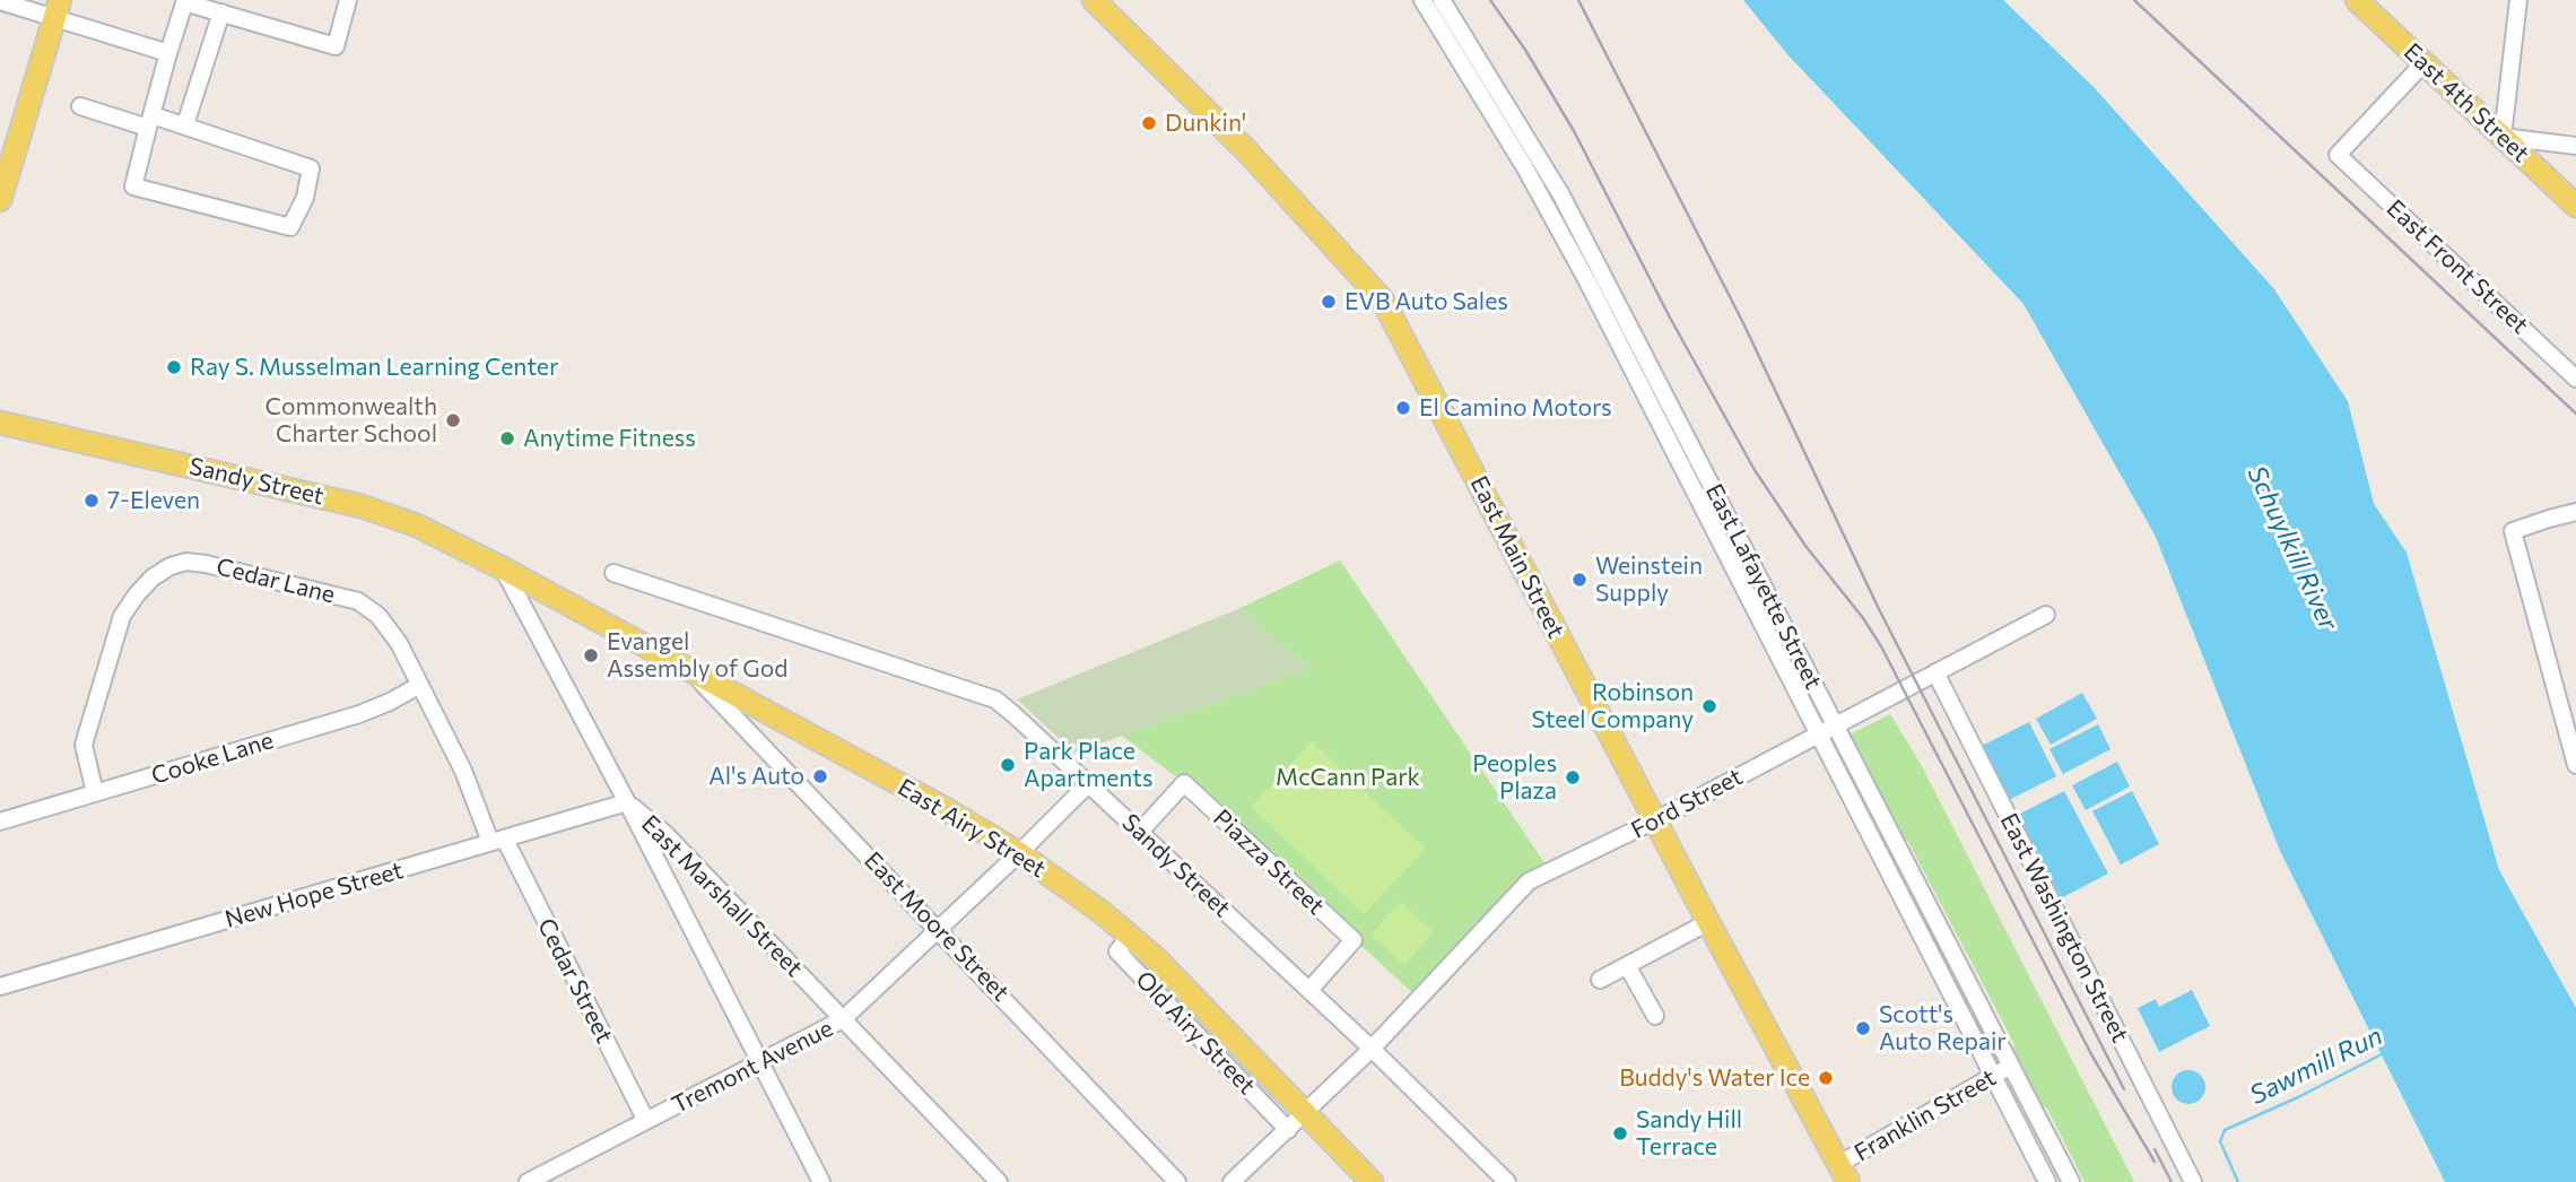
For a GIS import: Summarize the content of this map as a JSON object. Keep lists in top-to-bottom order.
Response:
{
  "streets": {
    "main road": [
      "East 4th Street",
      "Sandy Street",
      "East Main Street",
      "East Airy Street"
    ],
    "street": [
      "East Front Street",
      "Cedar Lane",
      "East Lafayette Street",
      "Cooke Lane",
      "Ford Street",
      "Piazza Street",
      "New Hope Street",
      "East Marshall Street",
      "East Moore Street",
      "East Washington Street",
      "Cedar Street",
      "Old Airy Street",
      "Tremont Avenue",
      "Franklin Street"
    ]
  },
  "crossings": [
    ["East 4th Street", "East Front Street"],
    ["Sandy Street", "Ford Street"],
    ["Sandy Street", "East Airy Street"],
    ["Sandy Street", "Piazza Street"],
    ["Sandy Street", "East Marshall Street"],
    ["Sandy Street", "Tremont Avenue"],
    ["East Main Street", "Ford Street"],
    ["East Main Street", "Franklin Street"],
    ["Cedar Lane", "Cooke Lane"],
    ["Cedar Lane", "New Hope Street"],
    ["Cedar Lane", "Cedar Street"],
    ["East Lafayette Street", "Ford Street"],
    ["East Lafayette Street", "Franklin Street"],
    ["Ford Street", "East Airy Street"],
    ["Ford Street", "East Washington Street"],
    ["Ford Street", "Old Airy Street"],
    ["East Airy Street", "East Marshall Street"],
    ["East Airy Street", "East Moore Street"],
    ["East Airy Street", "Old Airy Street"],
    ["East Airy Street", "Tremont Avenue"],
    ["New Hope Street", "East Marshall Street"],
    ["New Hope Street", "Cedar Street"],
    ["East Marshall Street", "Tremont Avenue"],
    ["East Moore Street", "Tremont Avenue"],
    ["Cedar Street", "Tremont Avenue"]
  ],
  "water": ["Schuylkill River", "Sawmill Run"],
  "parks": ["McCann Park"],
  "places": [
    "Dunkin'",
    "EVB Auto Sales",
    "Ray S. Musselman Learning Center",
    "El Camino Motors",
    "Commonwealth Charter School",
    "Anytime Fitness",
    "7-Eleven",
    "Weinstein Supply",
    "Evangel Assembly of God",
    "Robinson Steel Company",
    "Park Place Apartments",
    "Al's Auto",
    "Peoples Plaza",
    "Scott's Auto Repair",
    "Buddy's Water Ice",
    "Sandy Hill Terrace"
  ]
}
